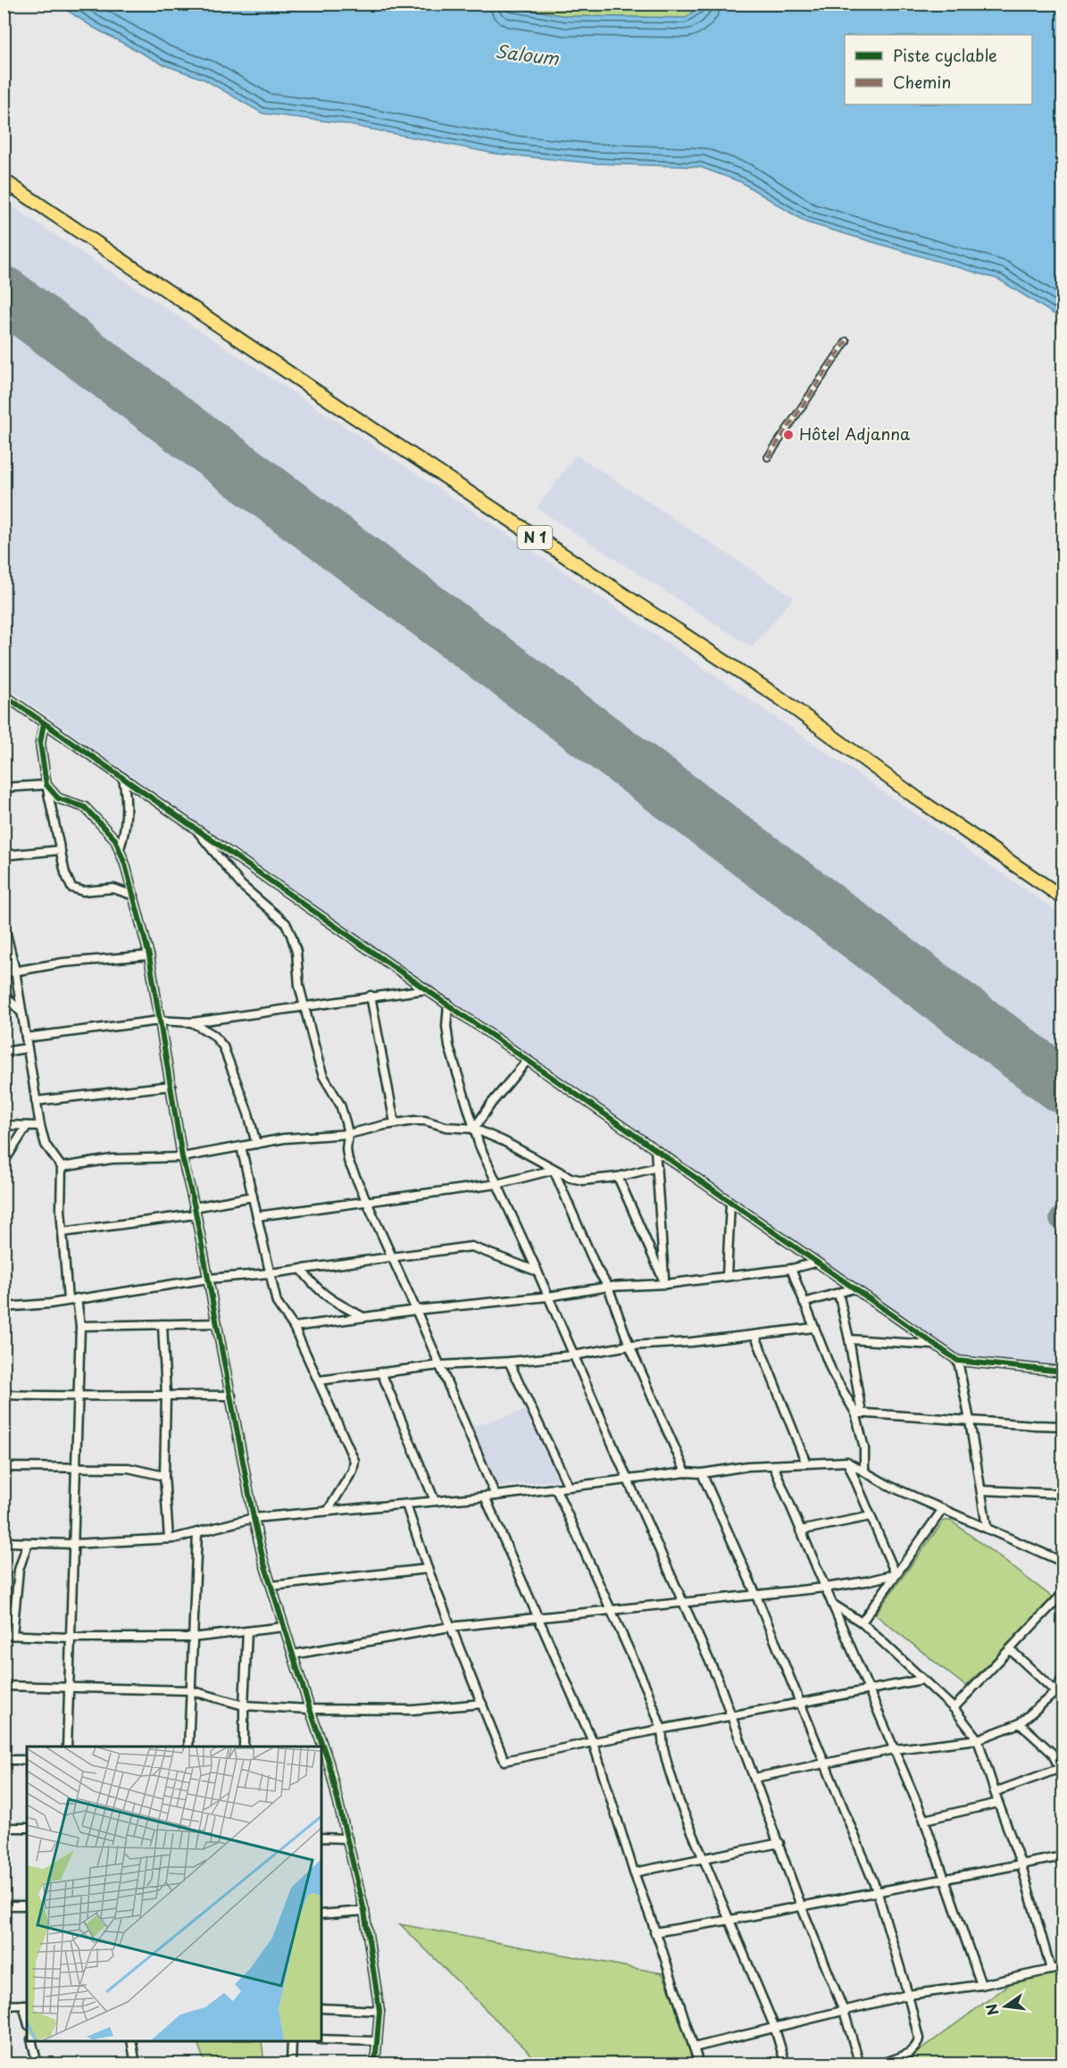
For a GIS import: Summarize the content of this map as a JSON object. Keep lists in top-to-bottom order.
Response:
{
  "streets": {
    "highway": ["N 1"]
  },
  "water": ["Saloum"],
  "places": ["Hôtel Adjanna"],
  "legend": ["Piste cyclable", "Chemin"],
  "north": "left"
}
